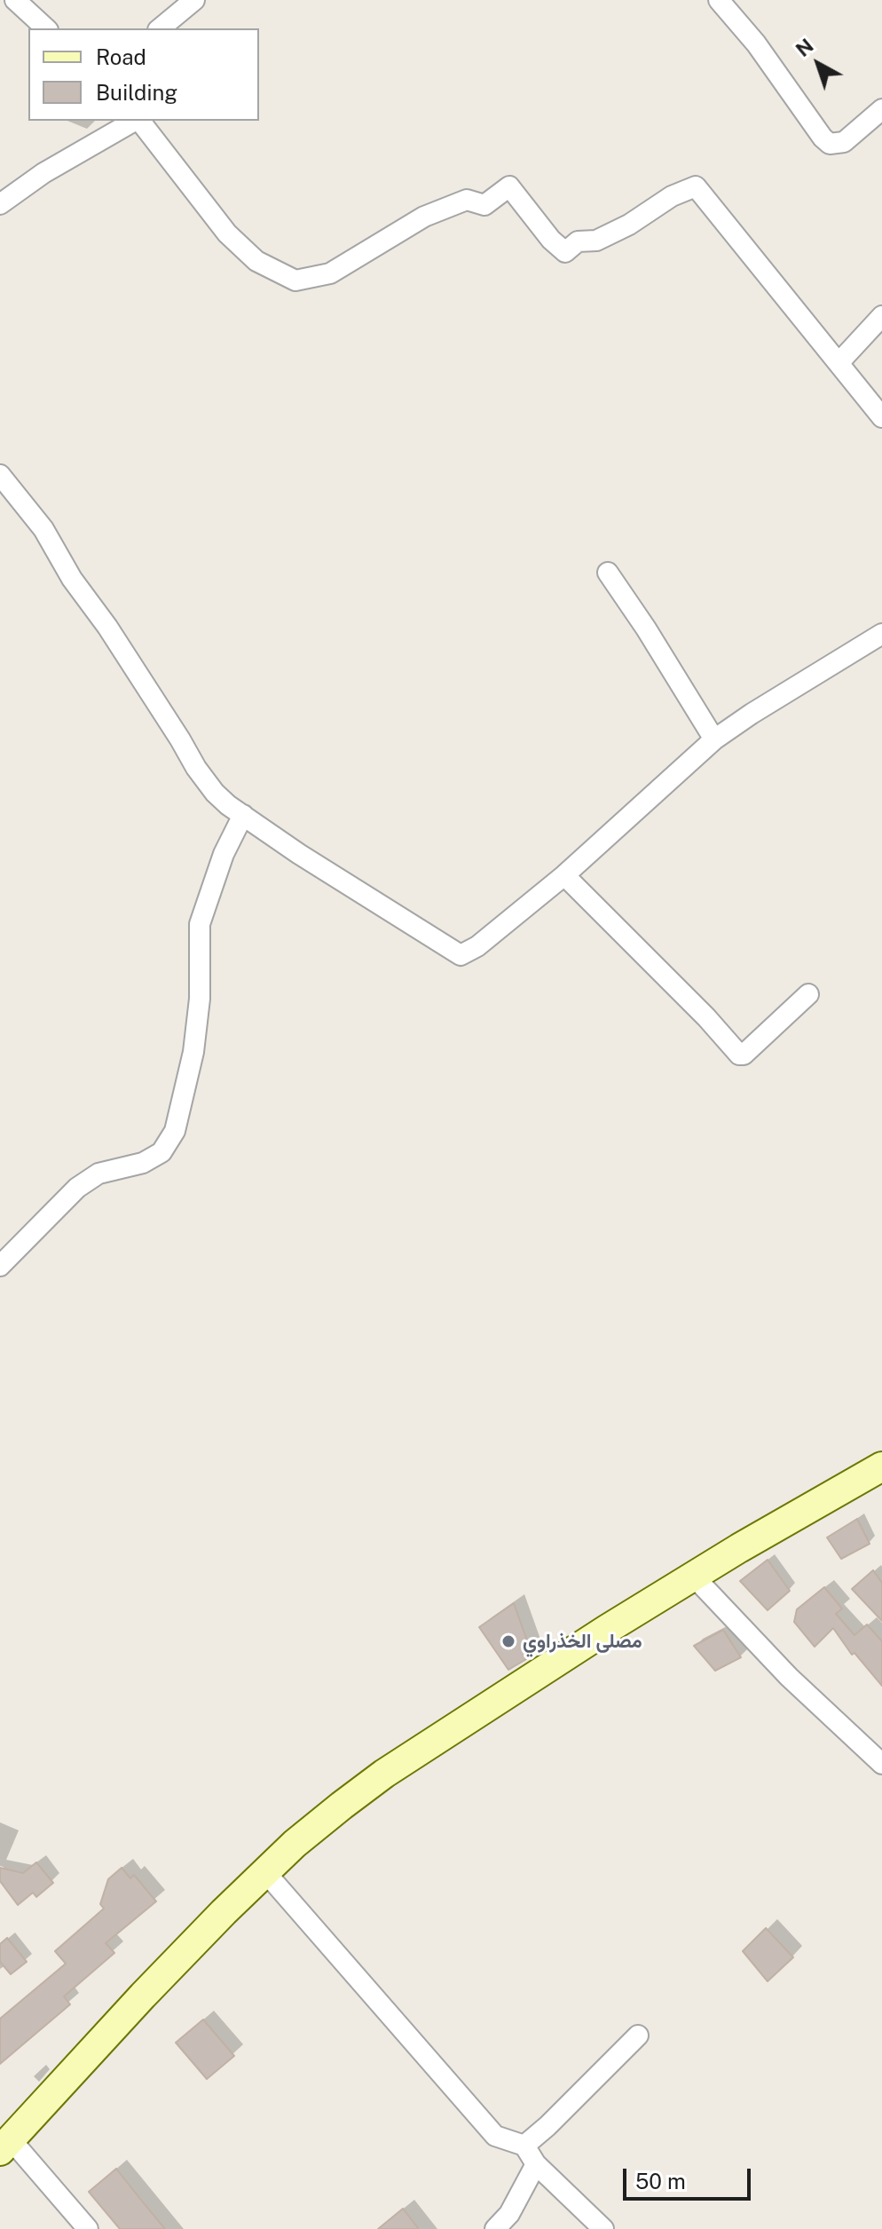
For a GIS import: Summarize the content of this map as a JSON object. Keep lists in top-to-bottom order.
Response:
{
  "places": ["مصلى الخذراوي"],
  "legend": ["Road", "Building"],
  "scale_bar": "50 m",
  "north": "top left"
}
